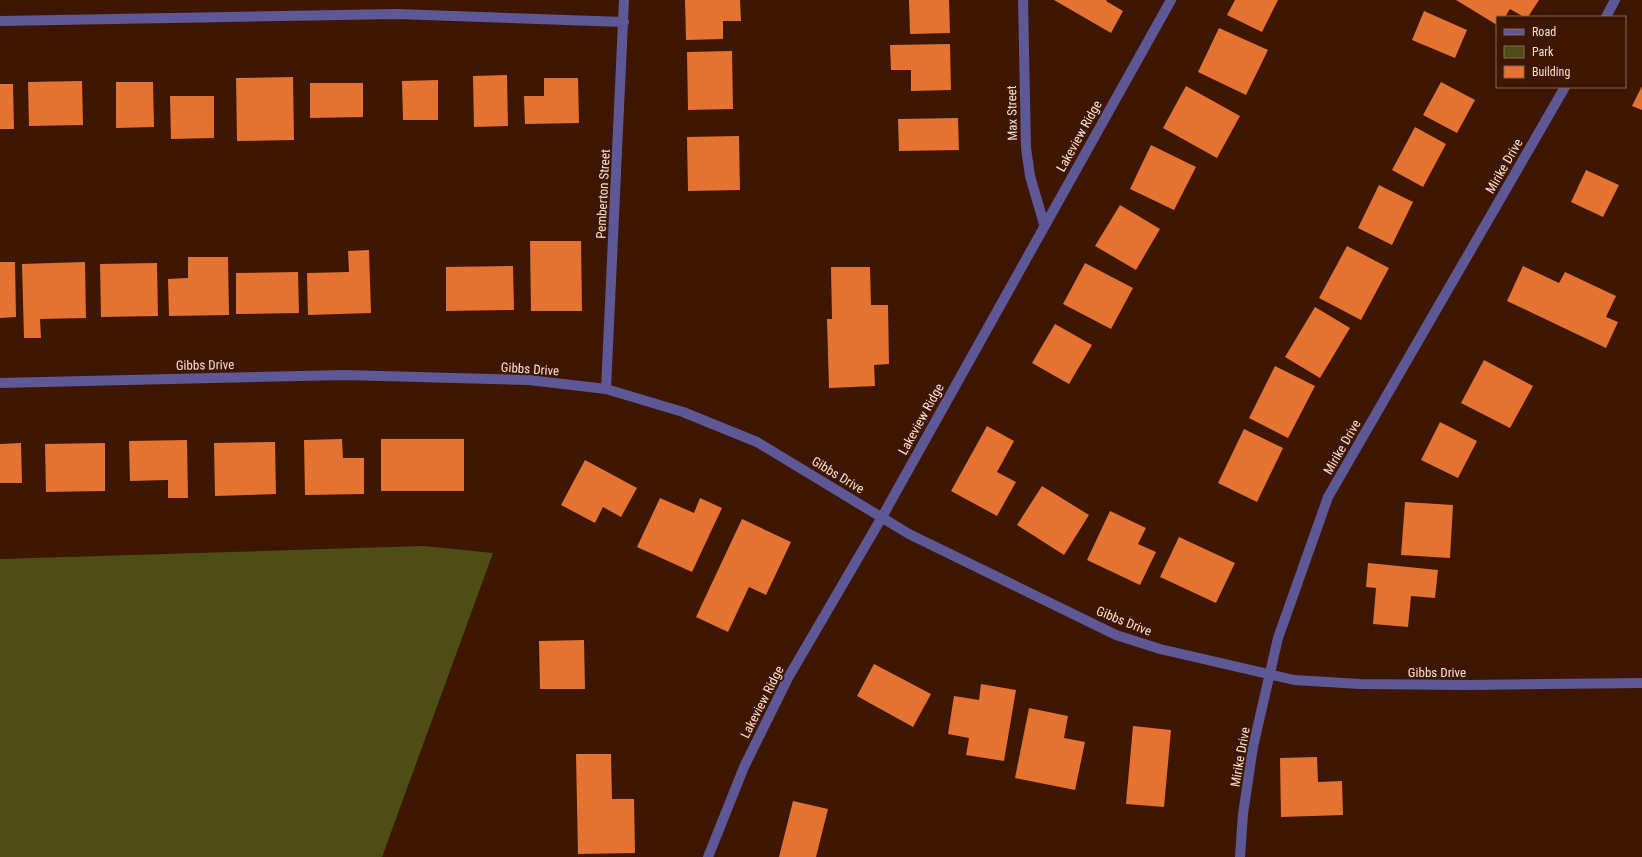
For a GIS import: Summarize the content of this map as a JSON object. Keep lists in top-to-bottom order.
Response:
{
  "streets": {
    "street": [
      "Max Street",
      "Lakeview Ridge",
      "Mirike Drive",
      "Pemberton Street",
      "Gibbs Drive"
    ]
  },
  "crossings": [
    ["Max Street", "Lakeview Ridge"],
    ["Lakeview Ridge", "Gibbs Drive"],
    ["Mirike Drive", "Gibbs Drive"],
    ["Pemberton Street", "Gibbs Drive"]
  ],
  "legend": ["Road", "Park", "Building"]
}
